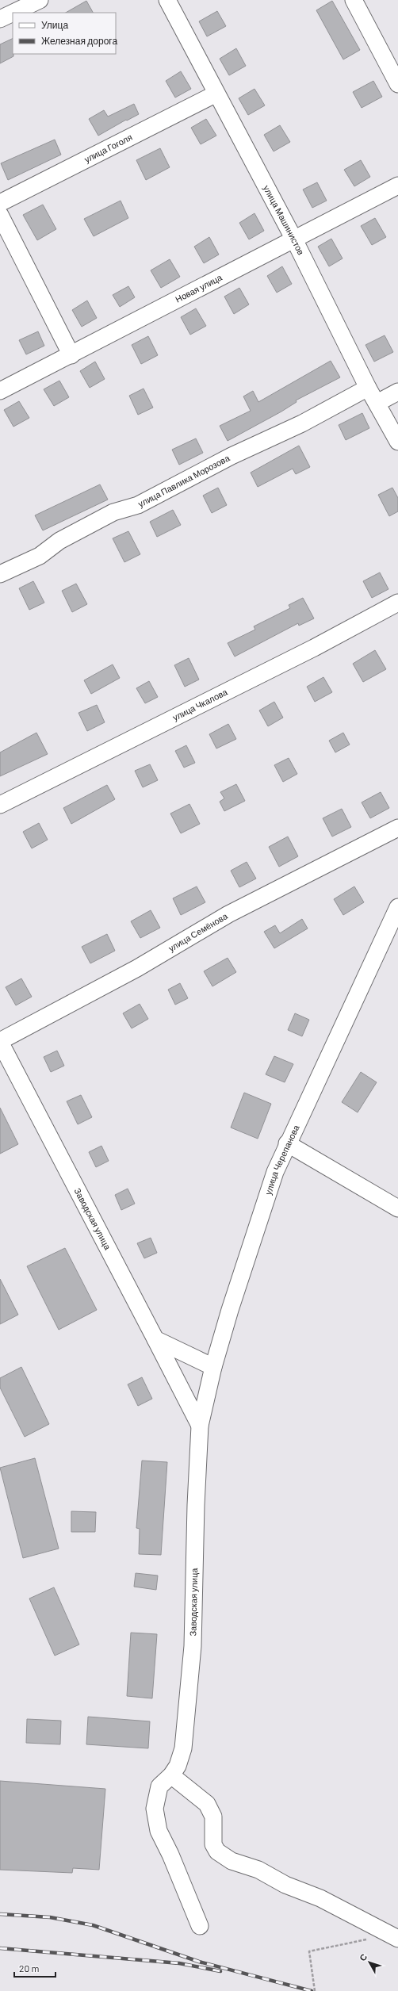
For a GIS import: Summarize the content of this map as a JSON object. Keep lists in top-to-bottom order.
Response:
{
  "streets": {
    "street": [
      "улица Гоголя",
      "улица Машинистов",
      "Новая улица",
      "улица Павлика Морозова",
      "улица Чкалова",
      "улица Семёнова",
      "улица Черепанова",
      "Заводская улица"
    ]
  },
  "crossings": [
    ["улица Гоголя", "улица Машинистов"],
    ["улица Машинистов", "Новая улица"],
    ["улица Машинистов", "улица Павлика Морозова"],
    ["улица Семёнова", "Заводская улица"],
    ["улица Черепанова", "Заводская улица"]
  ],
  "legend": ["Улица", "Железная дорога"],
  "scale_bar": "20 m",
  "north": "top left"
}
